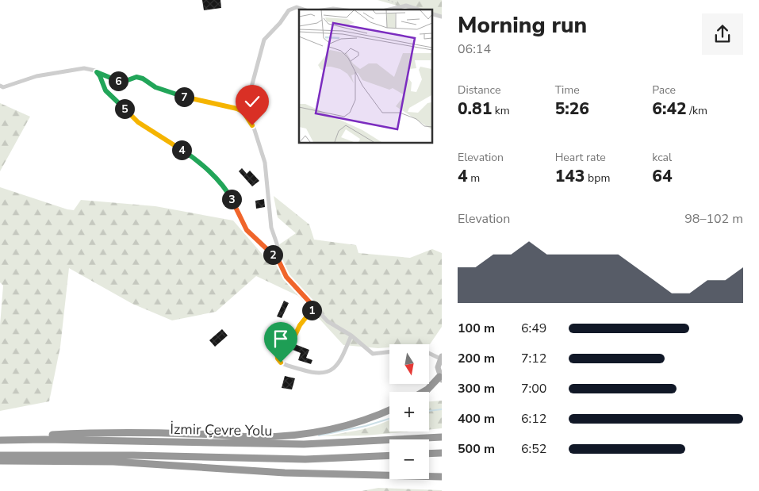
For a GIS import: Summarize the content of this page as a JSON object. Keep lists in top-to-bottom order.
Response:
{
  "streets": {
    "highway": ["İzmir Çevre Yolu"]
  },
  "north": "bottom",
  "page": {
    "heading": ["Morning run", "06:14"],
    "stats": [
      ["Distance", "0.81 km"],
      ["Time", "5:26"],
      ["Pace", "6:42 /km"],
      ["Elevation", "4 m"],
      ["Heart rate", "143 bpm"],
      ["kcal", "64"]
    ],
    "pins": [
      "6",
      "7",
      "5",
      "4",
      "3",
      "2",
      "1"
    ],
    "chart": ["Elevation", "98–102 m"],
    "list": [
      {
        "name": "100 m",
        "note": "6:49"
      },
      {
        "name": "200 m",
        "note": "7:12"
      },
      {
        "name": "300 m",
        "note": "7:00"
      },
      {
        "name": "400 m",
        "note": "6:12"
      },
      {
        "name": "500 m",
        "note": "6:52"
      }
    ],
    "map_buttons": ["+", "−"]
  }
}
